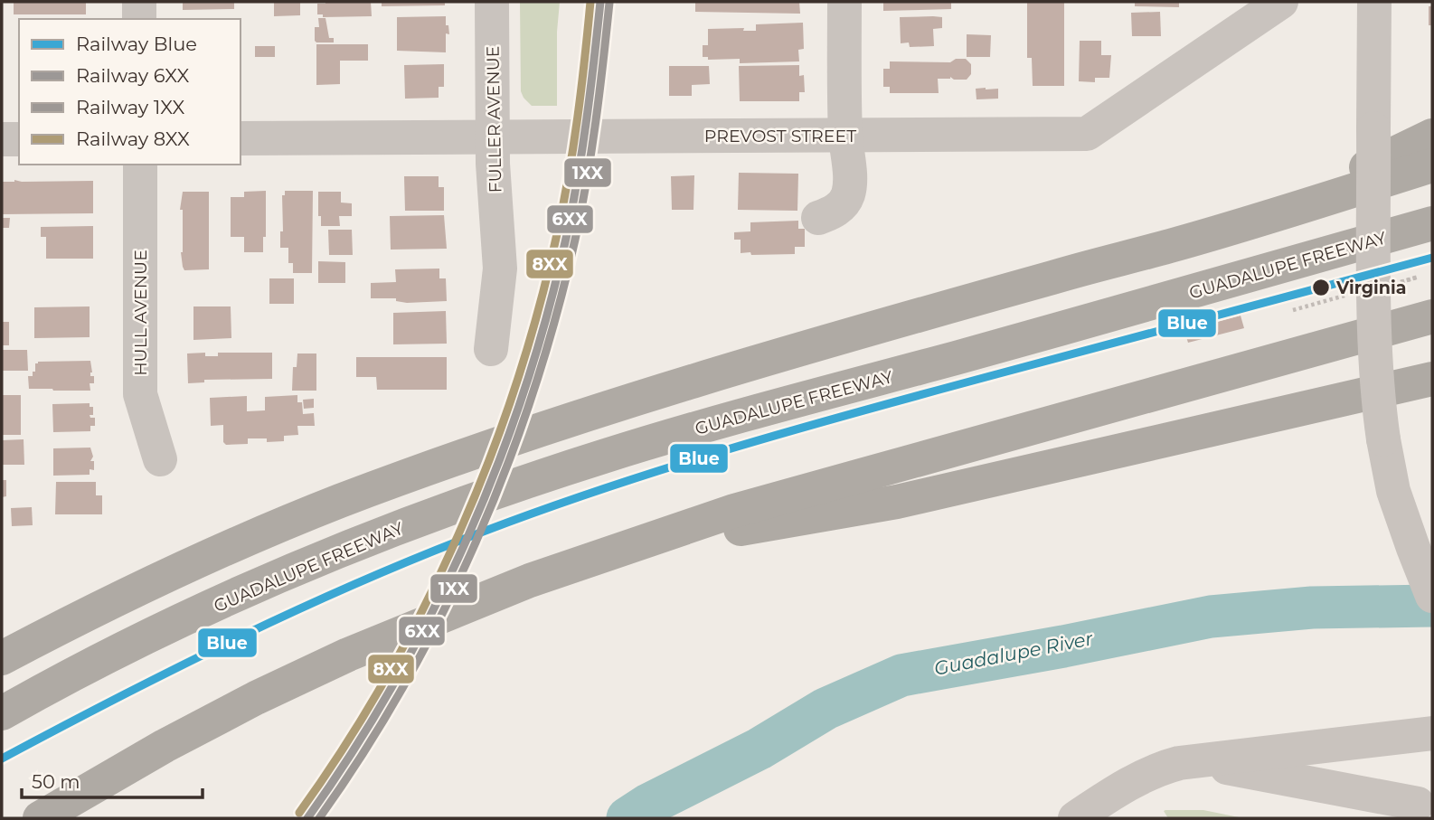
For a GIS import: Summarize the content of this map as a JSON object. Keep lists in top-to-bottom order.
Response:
{
  "streets": {
    "highway": ["GUADALUPE FREEWAY"],
    "street": ["FULLER AVENUE", "PREVOST STREET", "HULL AVENUE"]
  },
  "crossings": [
    ["FULLER AVENUE", "PREVOST STREET"]
  ],
  "water": ["Guadalupe River"],
  "places": ["Virginia"],
  "lines": [
    "rail line 6XX",
    "rail line 8XX",
    "rail line 1XX",
    "rail line Blue"
  ],
  "legend": [
    "Railway Blue",
    "Railway 6XX",
    "Railway 1XX",
    "Railway 8XX"
  ],
  "scale_bar": "50 m"
}
